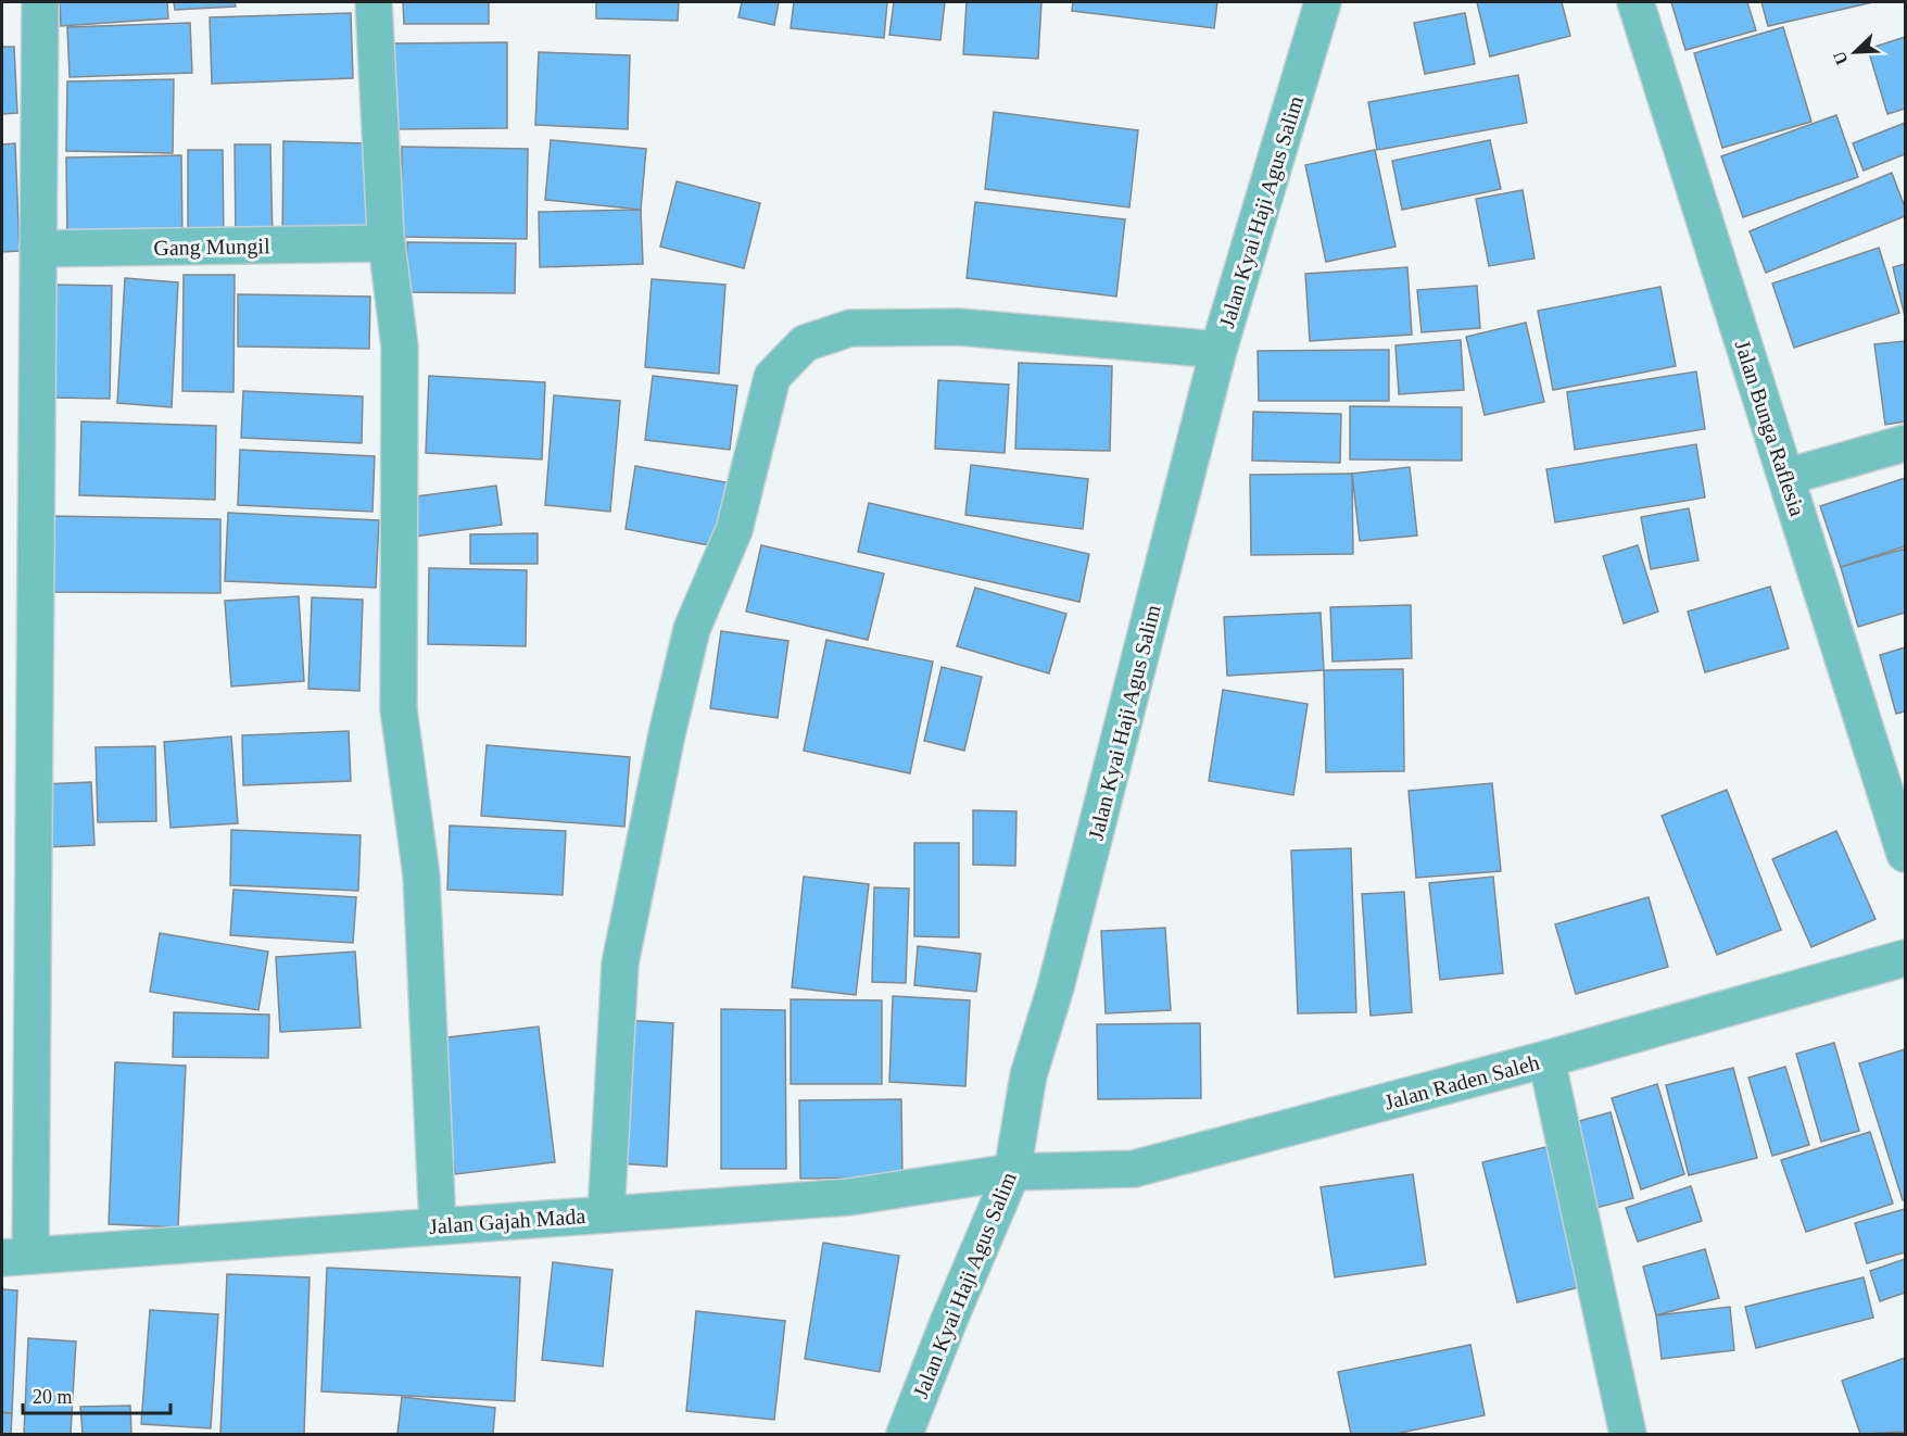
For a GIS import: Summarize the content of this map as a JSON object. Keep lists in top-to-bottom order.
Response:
{
  "streets": {
    "street": [
      "Jalan Kyai Haji Agus Salim",
      "Gang Mungil",
      "Jalan Bunga Raflesia",
      "Jalan Raden Saleh",
      "Jalan Gajah Mada"
    ]
  },
  "crossings": [
    ["Jalan Kyai Haji Agus Salim", "Jalan Raden Saleh"],
    ["Jalan Kyai Haji Agus Salim", "Jalan Gajah Mada"],
    ["Jalan Raden Saleh", "Jalan Gajah Mada"]
  ],
  "scale_bar": "20 m",
  "north": "bottom left"
}
